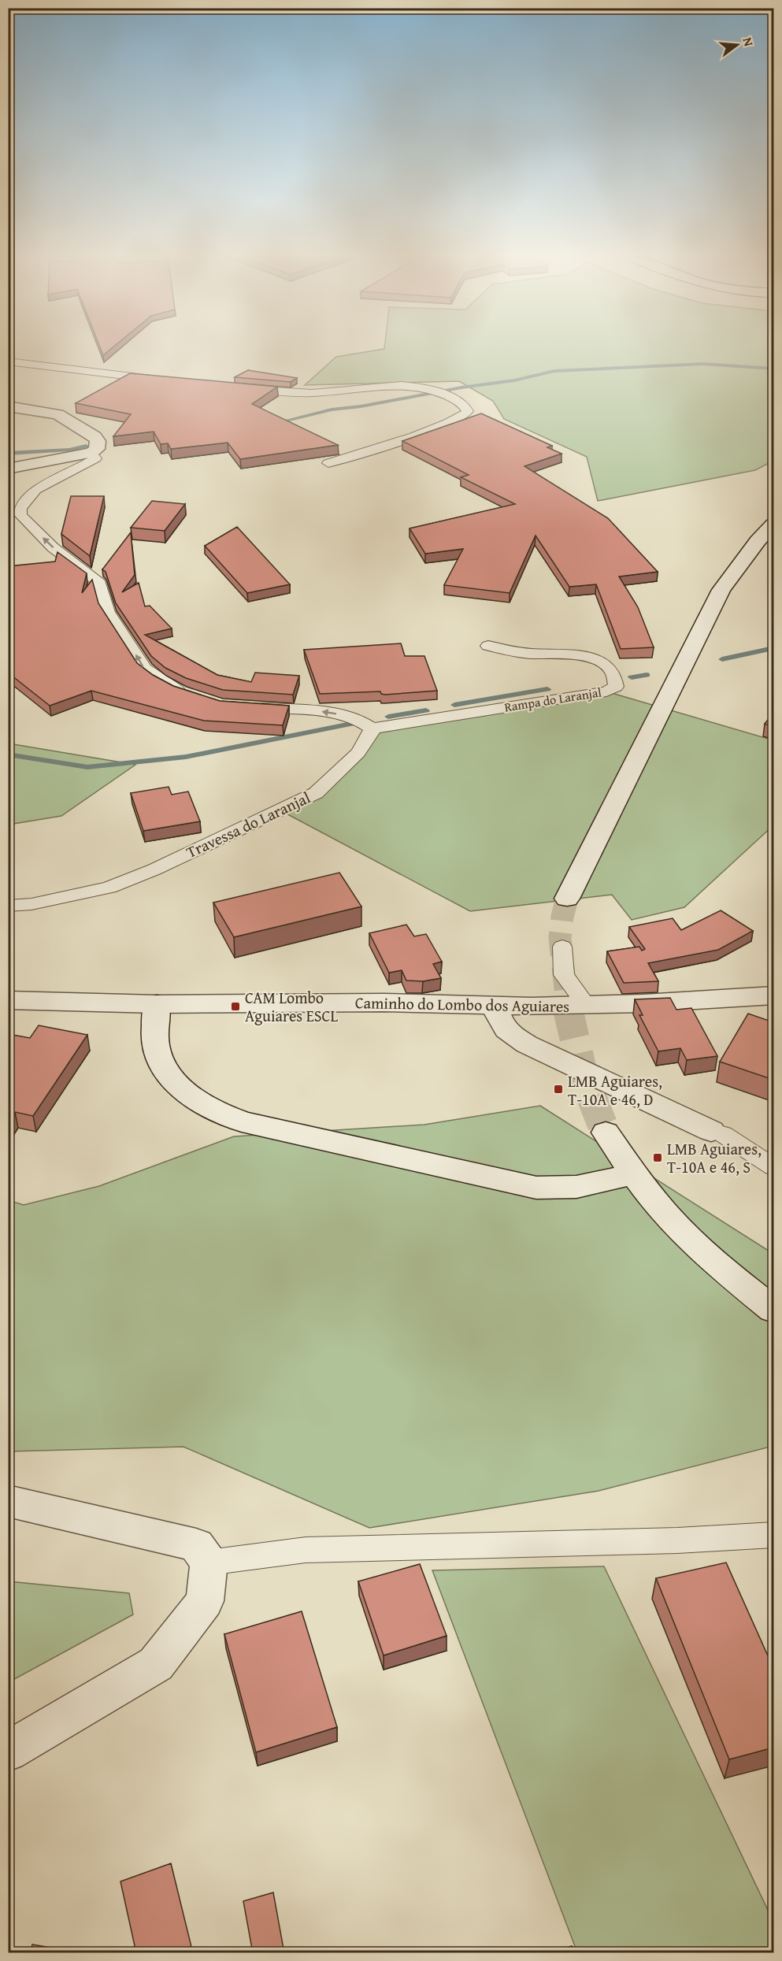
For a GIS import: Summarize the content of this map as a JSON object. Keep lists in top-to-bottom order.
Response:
{
  "streets": {
    "main road": ["Caminho do Lombo dos Aguiares"],
    "lane": ["Rampa do Laranjal", "Travessa do Laranjal"]
  },
  "crossings": [
    ["Rampa do Laranjal", "Travessa do Laranjal"]
  ],
  "places": {
    "transit": ["CAM Lombo Aguiares ESCL", "LMB Aguiares, T-10A e 46, D", "LMB Aguiares, T-10A e 46, S"]
  },
  "north": "right"
}
